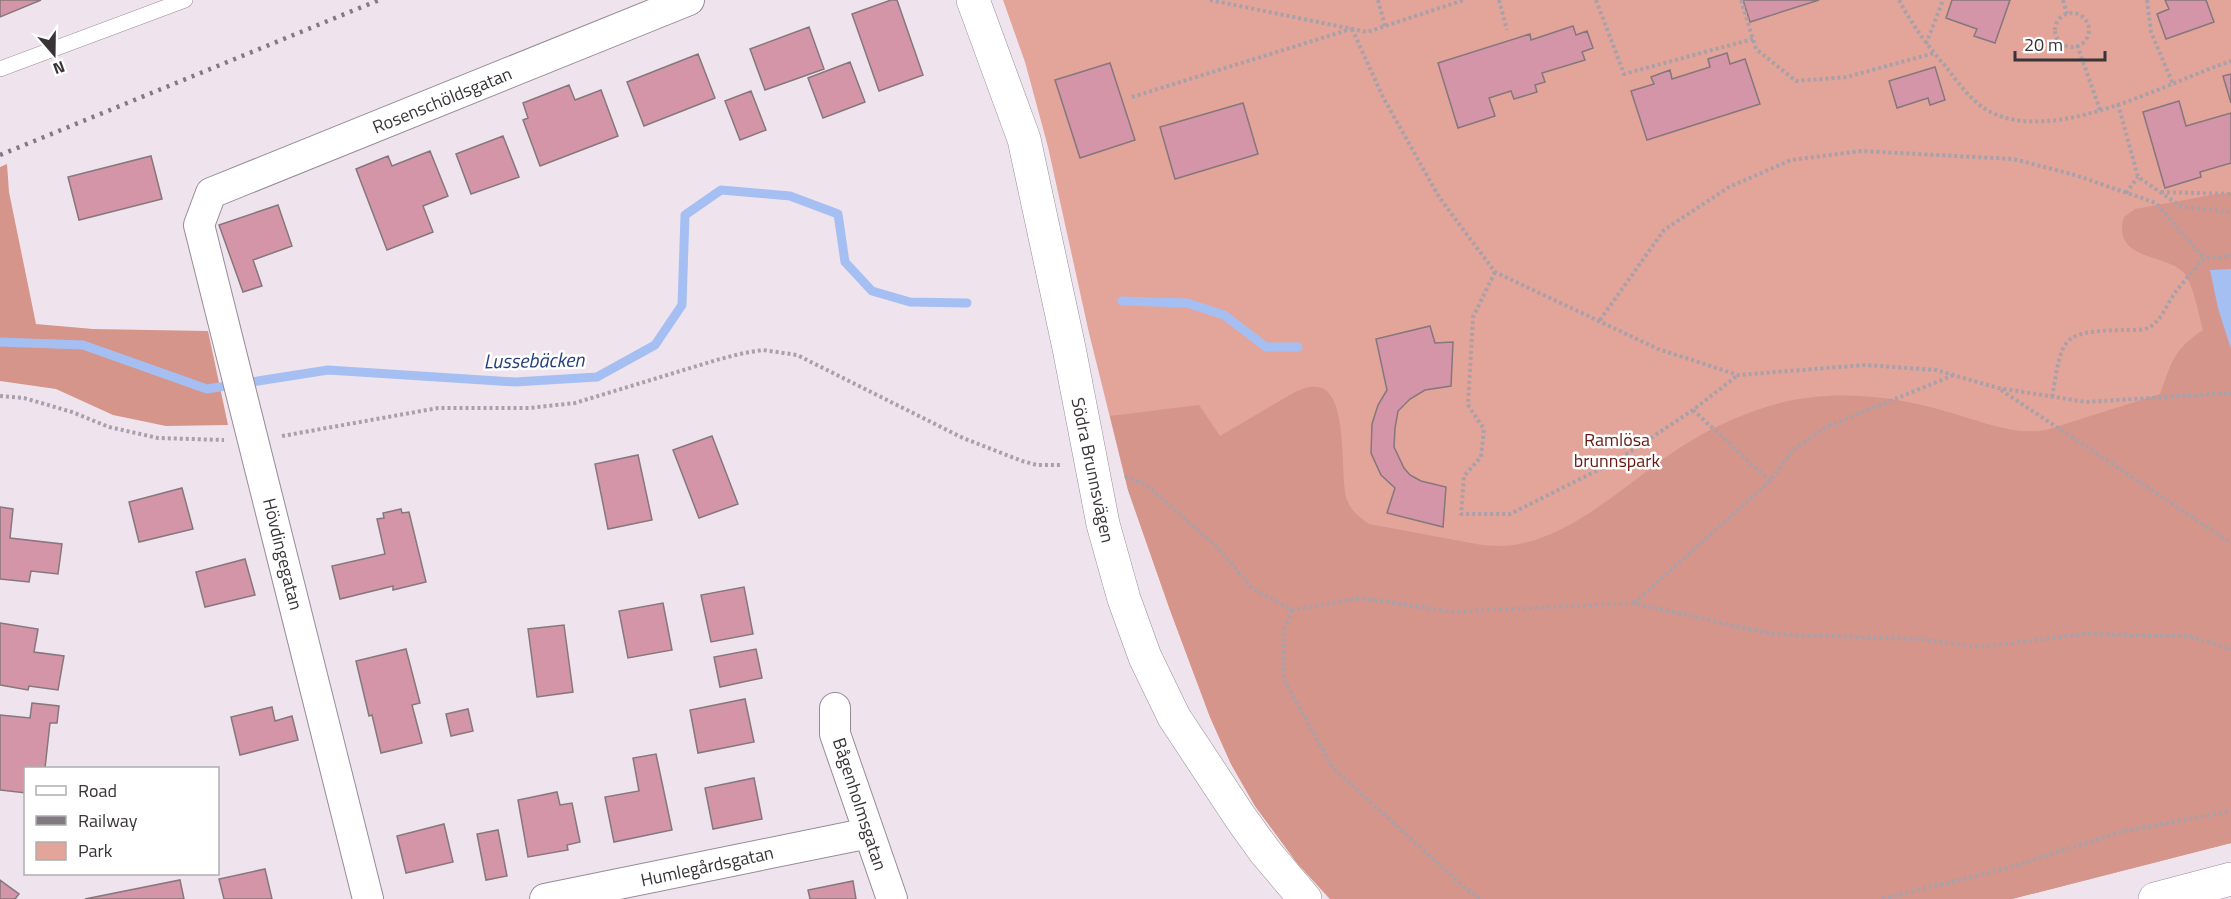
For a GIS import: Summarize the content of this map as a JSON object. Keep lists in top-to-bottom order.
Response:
{
  "streets": {
    "street": [
      "Rosenschöldsgatan",
      "Södra Brunnsvägen",
      "Hövdingegatan",
      "Bågenholmsgatan",
      "Humlegårdsgatan"
    ]
  },
  "crossings": [
    ["Rosenschöldsgatan", "Hövdingegatan"],
    ["Bågenholmsgatan", "Humlegårdsgatan"]
  ],
  "water": ["Lussebäcken"],
  "parks": ["Ramlösa brunnspark"],
  "legend": ["Road", "Railway", "Park"],
  "scale_bar": "20 m",
  "north": "bottom"
}
